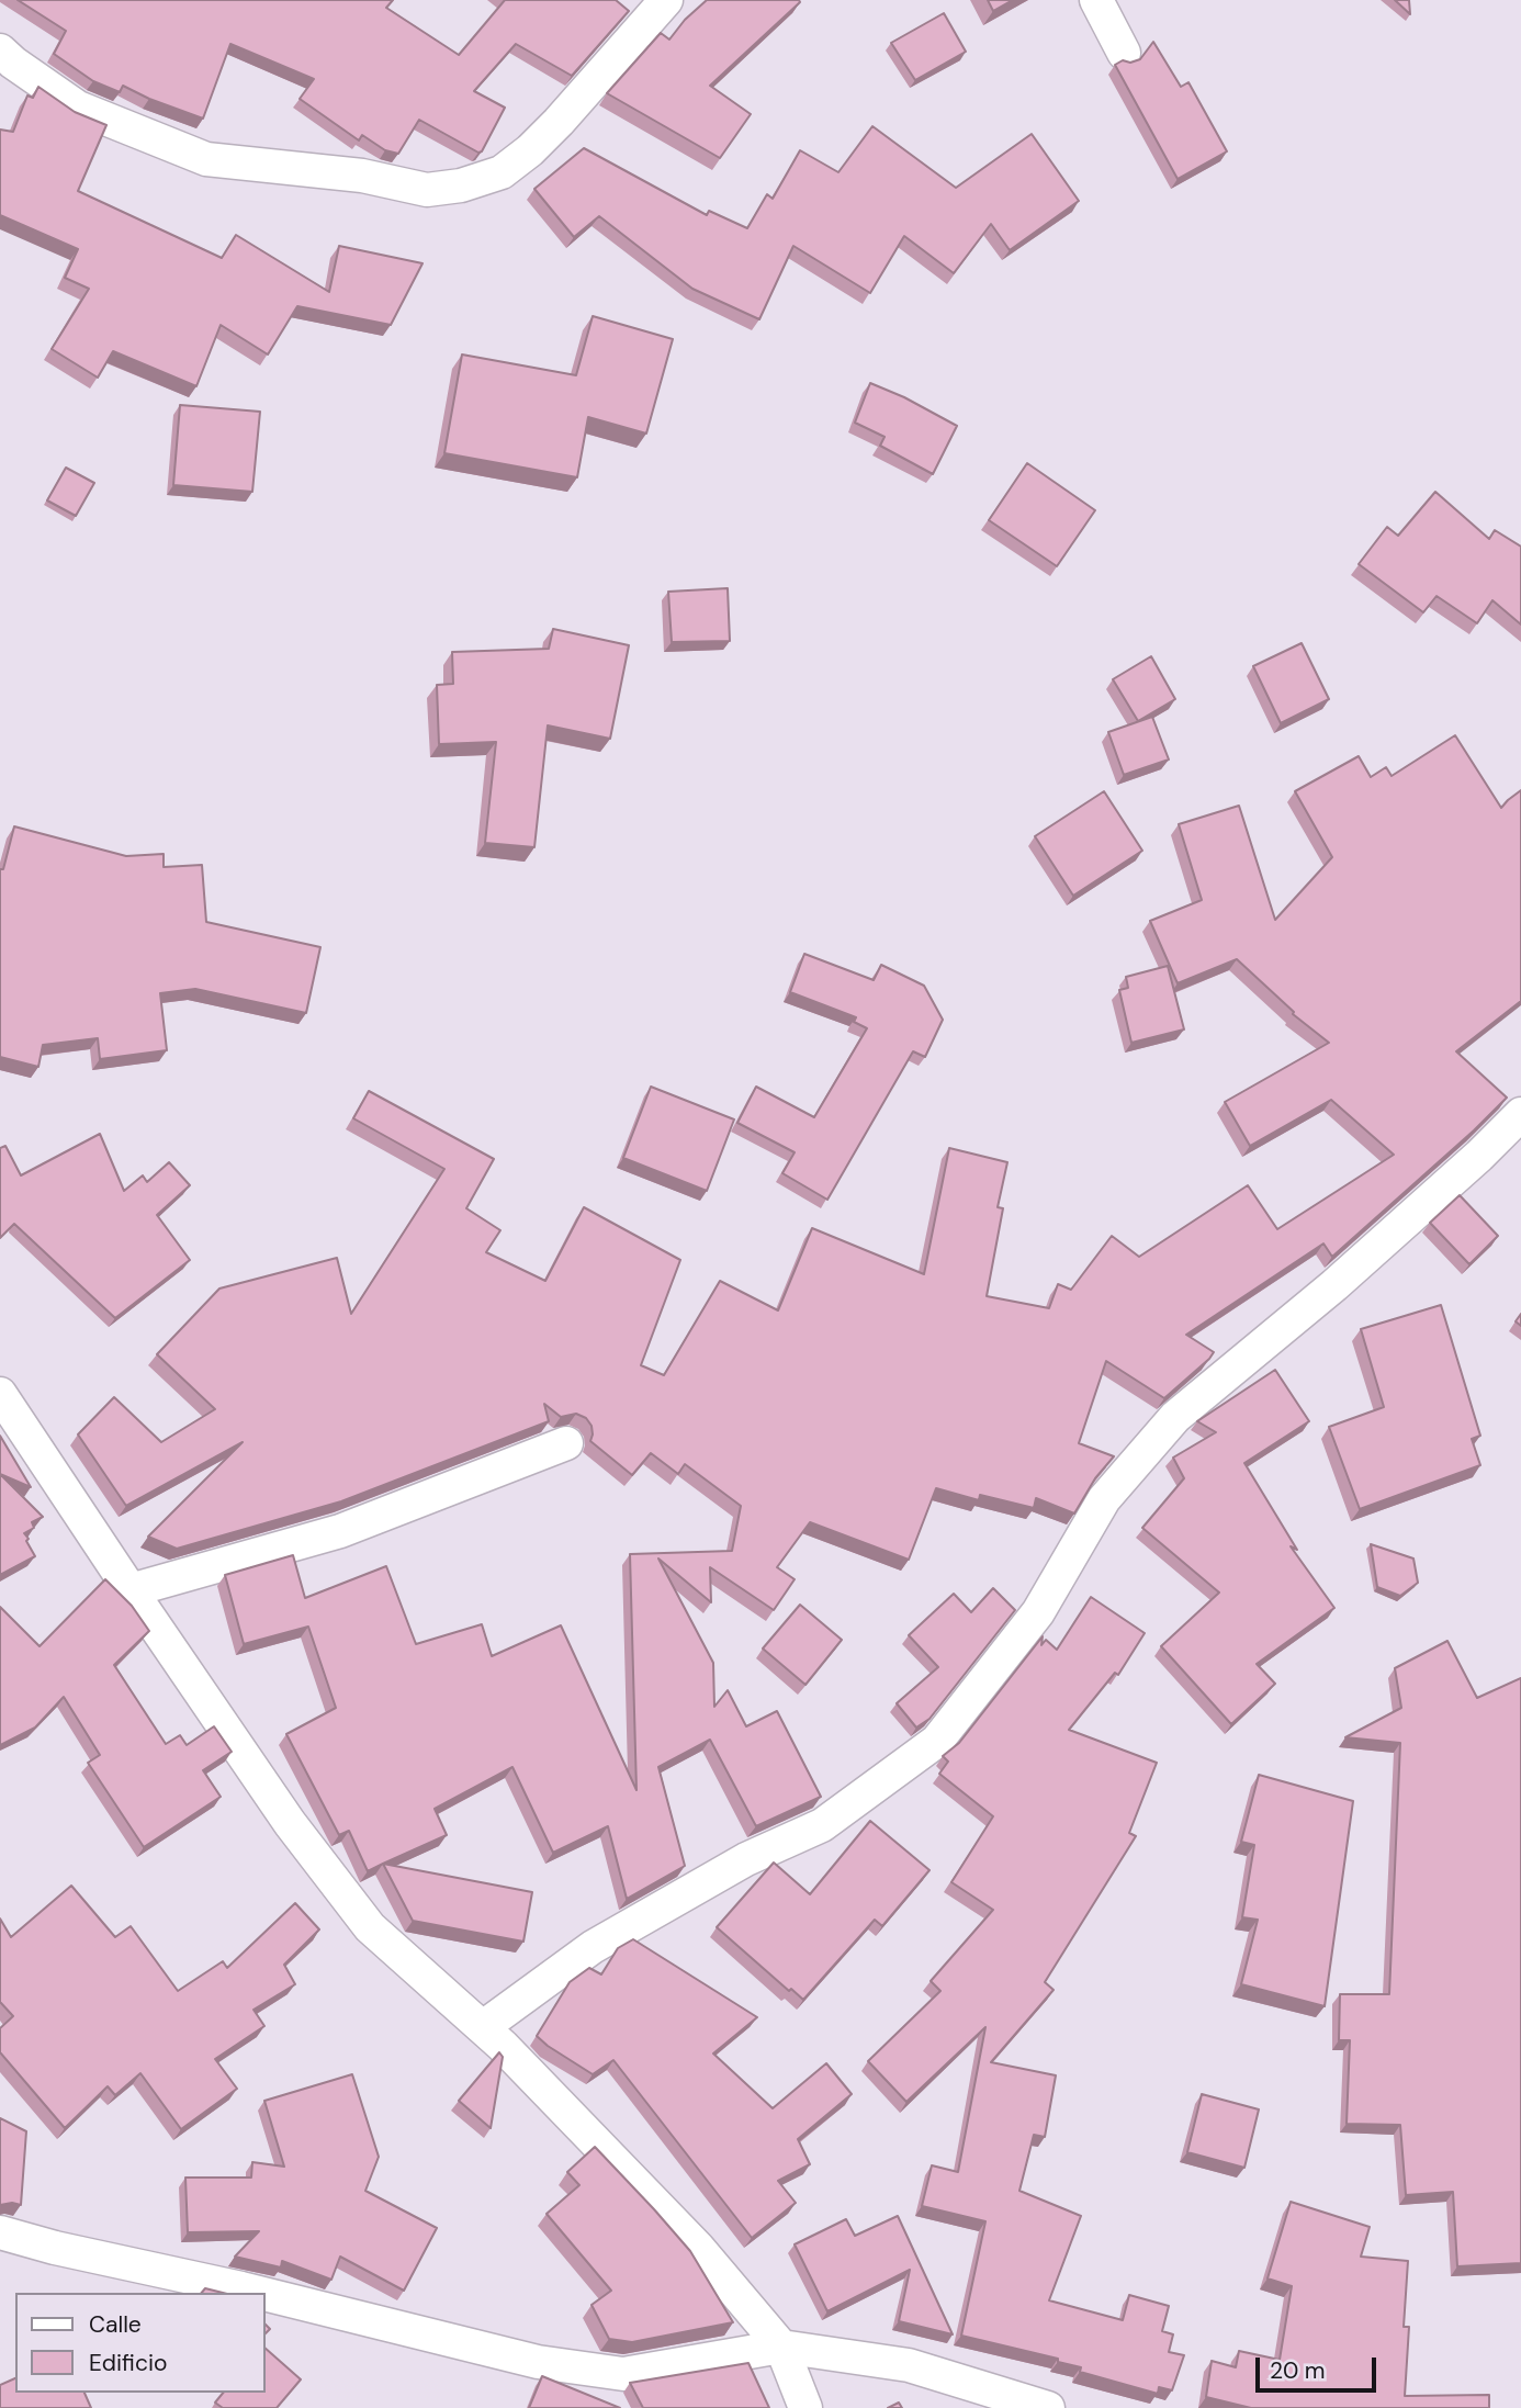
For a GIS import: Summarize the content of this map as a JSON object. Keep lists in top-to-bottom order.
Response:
{
  "legend": ["Calle", "Edificio"],
  "scale_bar": "20 m"
}
